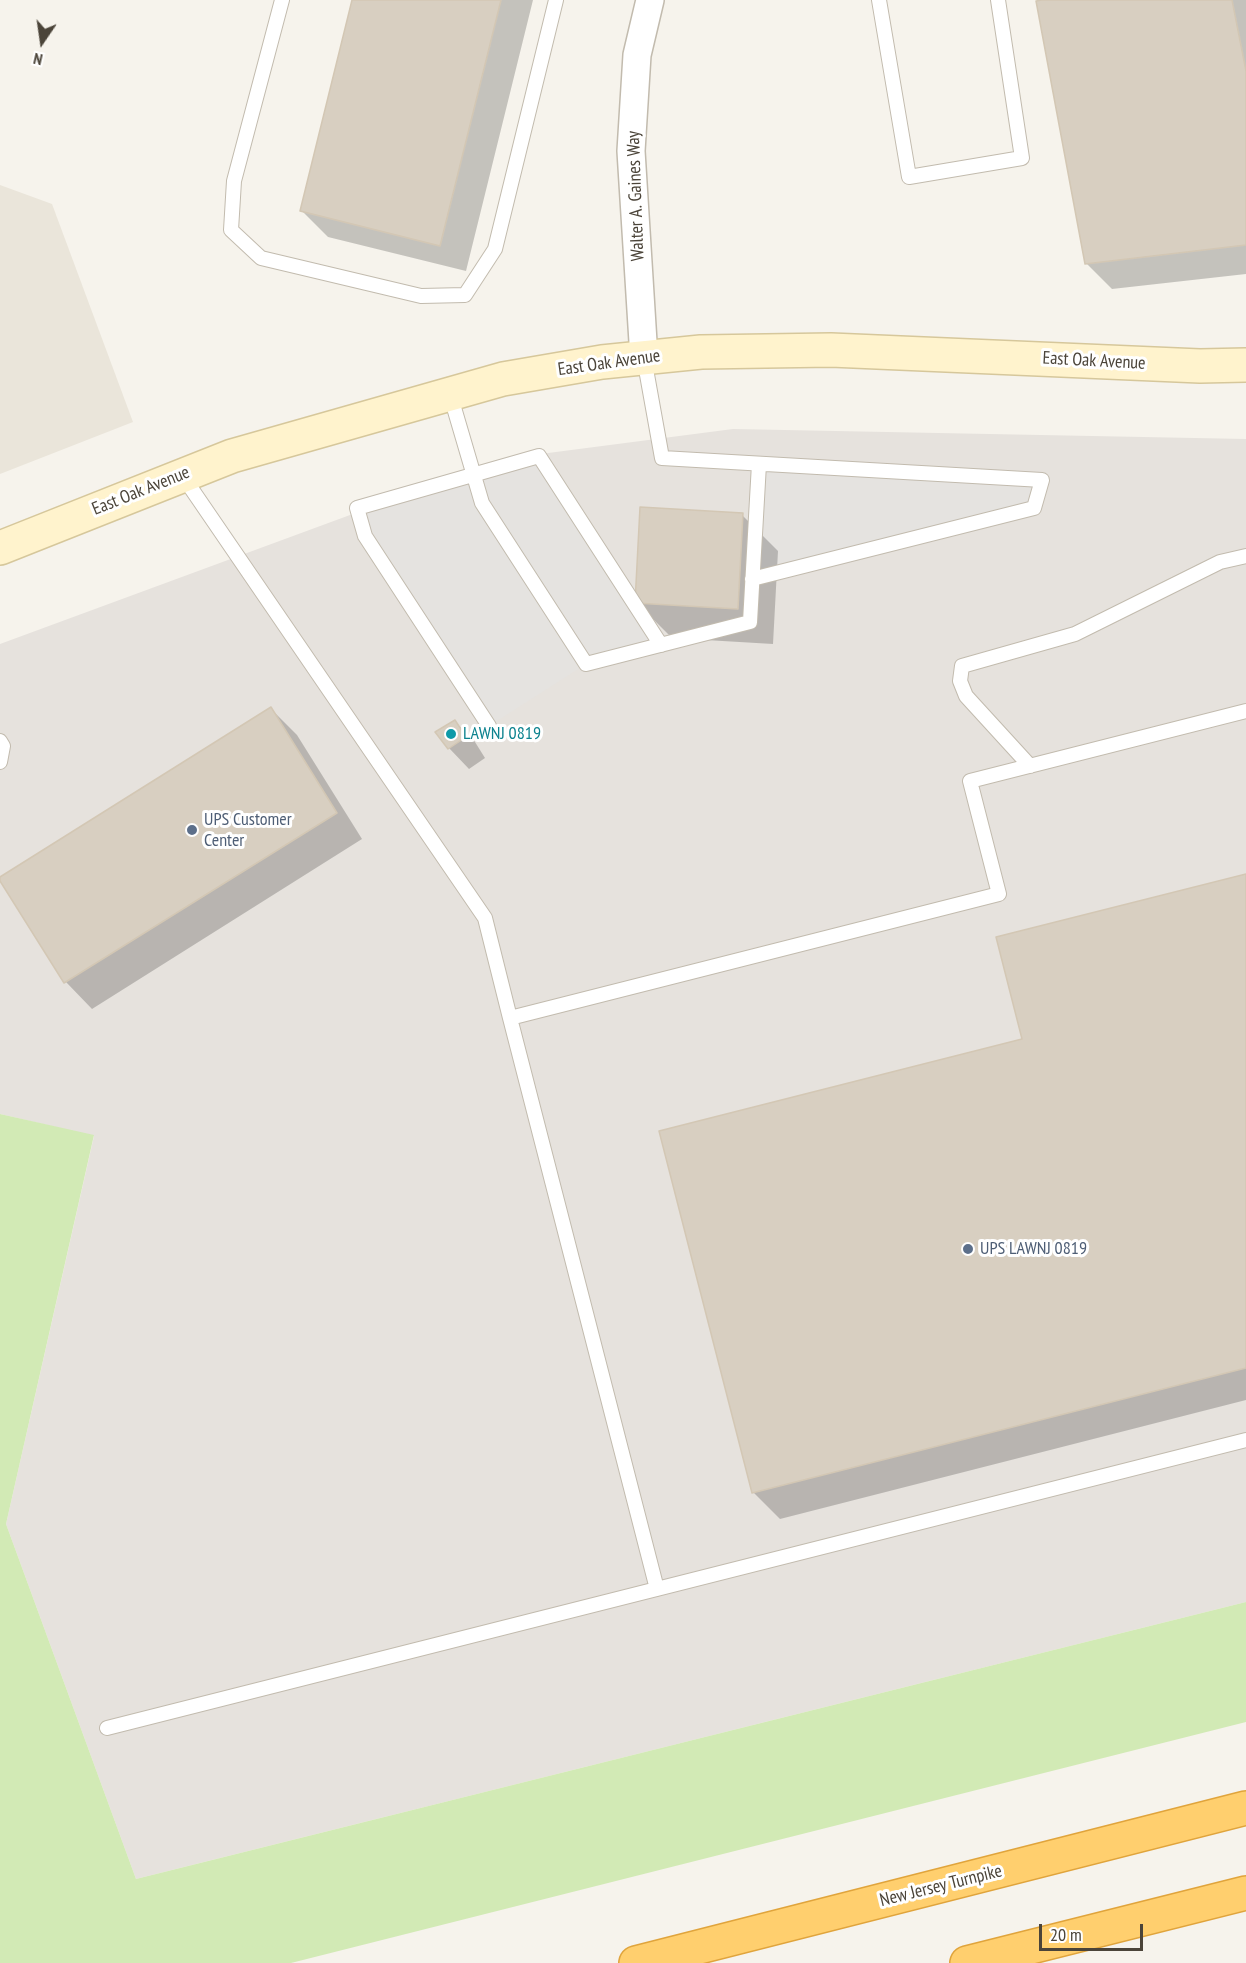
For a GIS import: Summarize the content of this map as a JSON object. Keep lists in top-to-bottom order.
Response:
{
  "streets": {
    "highway": ["New Jersey Turnpike"],
    "street": ["Walter A. Gaines Way", "East Oak Avenue"]
  },
  "crossings": [
    ["Walter A. Gaines Way", "East Oak Avenue"]
  ],
  "places": ["LAWNJ 0819", "UPS Customer Center", "UPS LAWNJ 0819"],
  "scale_bar": "20 m",
  "north": "bottom"
}
